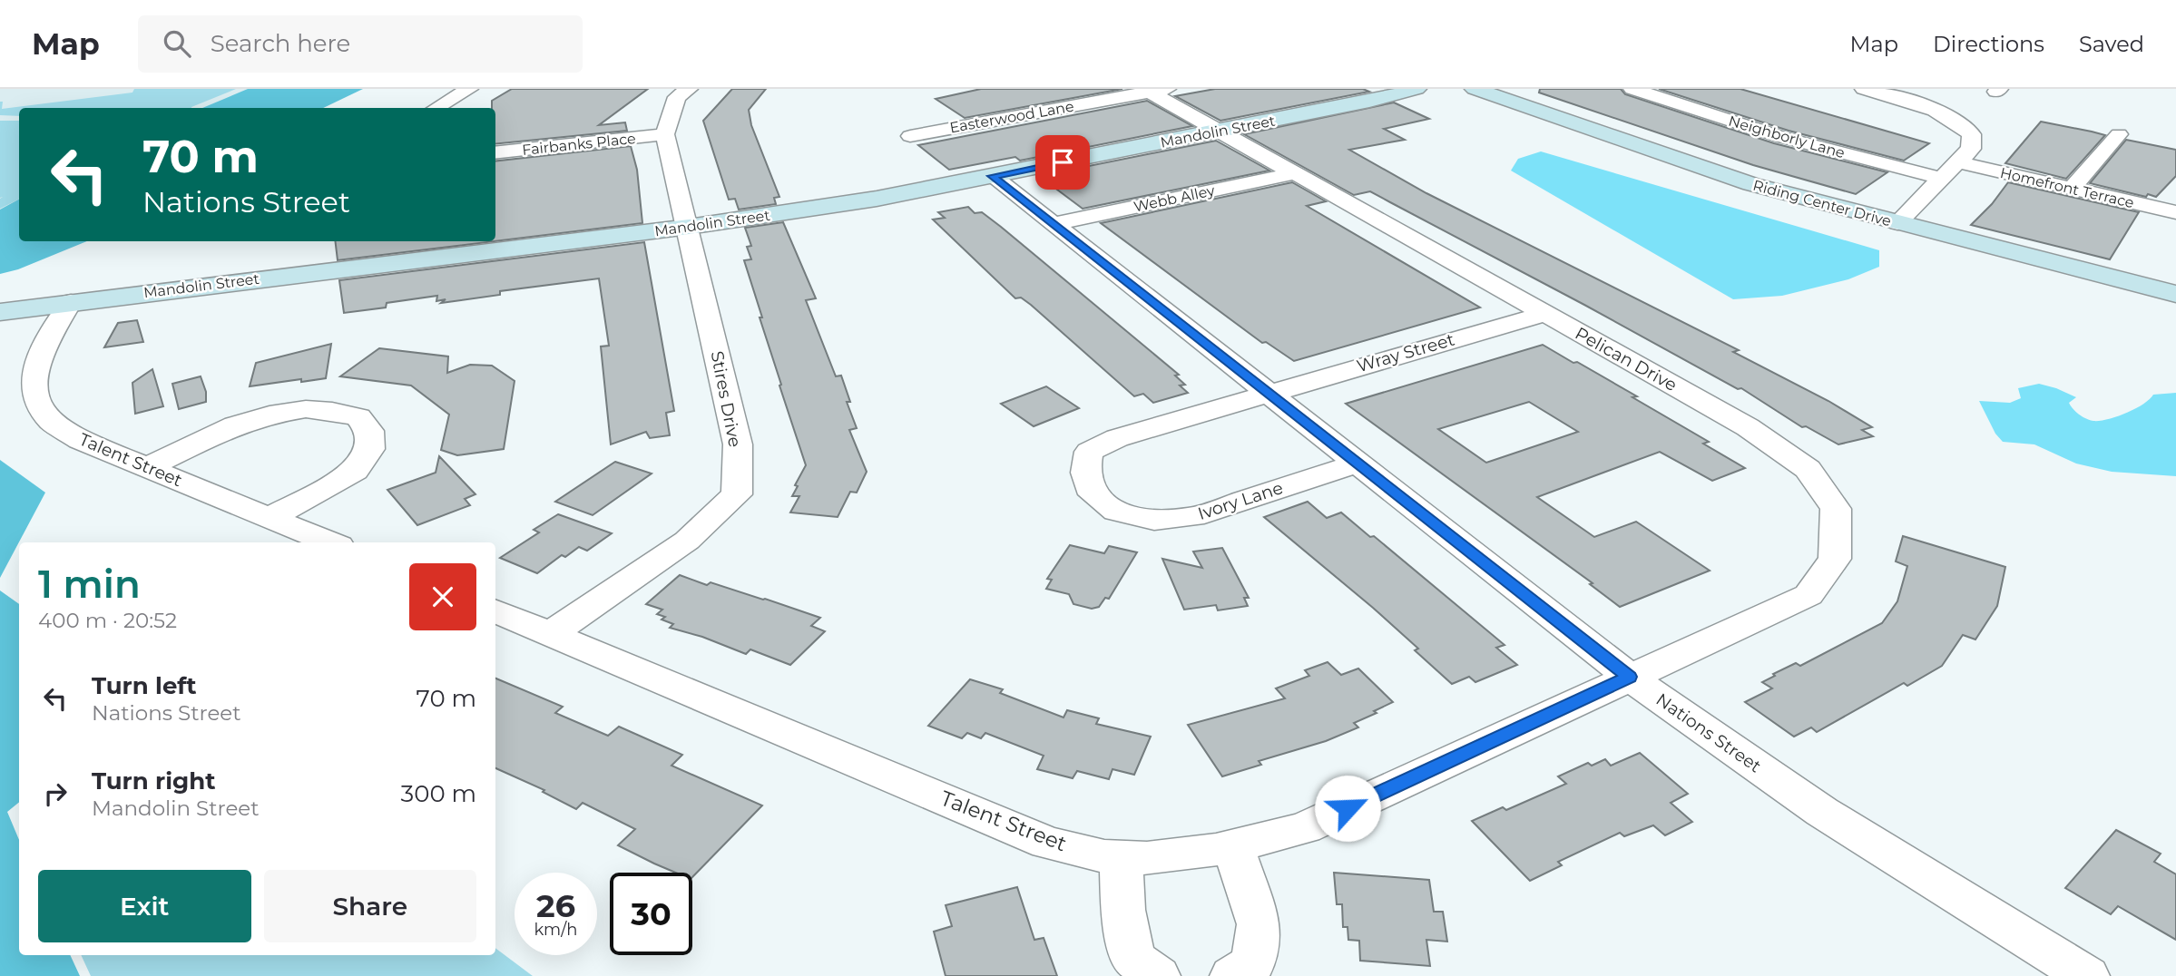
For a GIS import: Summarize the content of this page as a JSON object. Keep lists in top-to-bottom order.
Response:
{
  "streets": {
    "street": [
      "Easterwood Lane",
      "Mandolin Street",
      "Neighborly Lane",
      "Fairbanks Place",
      "Homefront Terrace",
      "Webb Alley",
      "Riding Center Drive",
      "Wray Street",
      "Pelican Drive",
      "Stires Drive",
      "Talent Street",
      "Ivory Lane",
      "Nations Street"
    ]
  },
  "crossings": [
    ["Easterwood Lane", "Pelican Drive"],
    ["Mandolin Street", "Pelican Drive"],
    ["Mandolin Street", "Stires Drive"],
    ["Mandolin Street", "Talent Street"],
    ["Mandolin Street", "Nations Street"],
    ["Fairbanks Place", "Stires Drive"],
    ["Webb Alley", "Pelican Drive"],
    ["Webb Alley", "Nations Street"],
    ["Wray Street", "Pelican Drive"],
    ["Wray Street", "Ivory Lane"],
    ["Wray Street", "Nations Street"],
    ["Pelican Drive", "Talent Street"],
    ["Pelican Drive", "Nations Street"],
    ["Stires Drive", "Talent Street"],
    ["Talent Street", "Nations Street"],
    ["Ivory Lane", "Nations Street"]
  ],
  "page": {
    "header": "Map",
    "search": "Search here",
    "nav": ["Map", "Directions", "Saved"],
    "turn": ["70 m", "Nations Street"],
    "heading": ["1 min", "400 m · 20:52"],
    "list": [
      {
        "name": "Turn left",
        "note": "Nations Street",
        "value": "70 m"
      },
      {
        "name": "Turn right",
        "note": "Mandolin Street",
        "value": "300 m"
      }
    ],
    "buttons": ["Exit", "Share"],
    "speed": "26 km/h",
    "limit": "30"
  }
}
